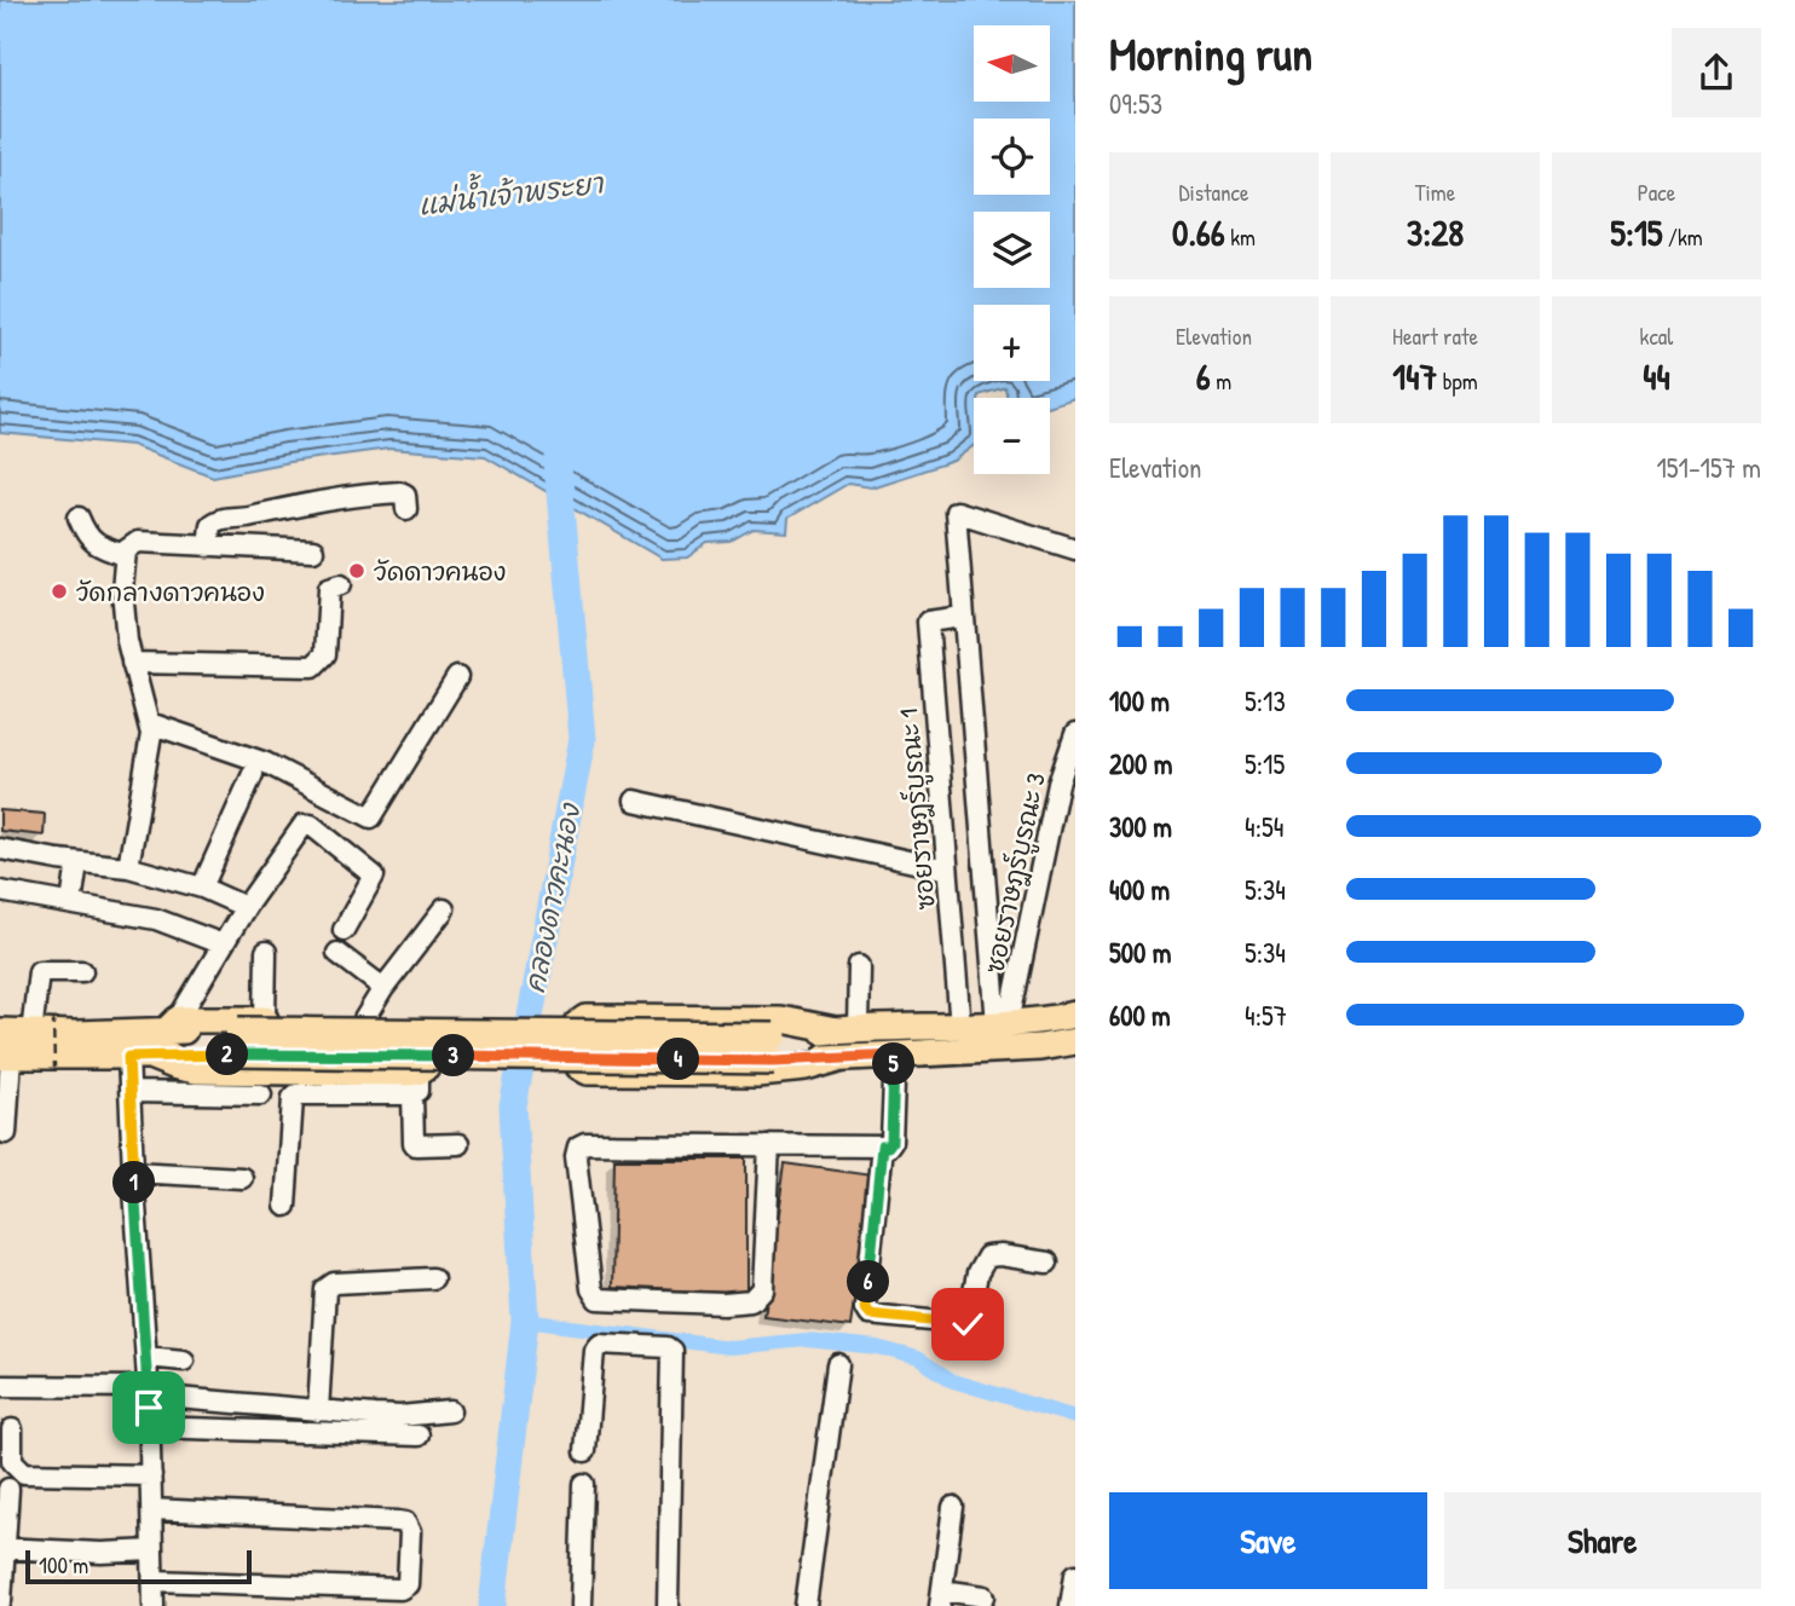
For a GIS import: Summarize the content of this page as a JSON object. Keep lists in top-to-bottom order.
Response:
{
  "streets": {
    "street": ["ซอยราษฎร์บูรณะ 1", "ซอยราษฎร์บูรณะ 3"]
  },
  "water": ["แม่น้ำเจ้าพระยา", "คลองดาวคะนอง"],
  "places": ["วัดดาวคนอง", "วัดกลางดาวคนอง"],
  "scale_bar": "100 m",
  "north": "left",
  "page": {
    "heading": ["Morning run", "09:53"],
    "map_buttons": ["+", "−"],
    "stats": [
      ["Distance", "0.66 km"],
      ["Time", "3:28"],
      ["Pace", "5:15 /km"],
      ["Elevation", "6 m"],
      ["Heart rate", "147 bpm"],
      ["kcal", "44"]
    ],
    "chart": ["Elevation", "151–157 m"],
    "list": [
      {
        "name": "100 m",
        "note": "5:13"
      },
      {
        "name": "200 m",
        "note": "5:15"
      },
      {
        "name": "300 m",
        "note": "4:54"
      },
      {
        "name": "400 m",
        "note": "5:34"
      },
      {
        "name": "500 m",
        "note": "5:34"
      },
      {
        "name": "600 m",
        "note": "4:57"
      }
    ],
    "pins": [
      "2",
      "3",
      "4",
      "5",
      "1",
      "6"
    ],
    "buttons": ["Save", "Share"],
    "scale": "100 m"
  }
}
